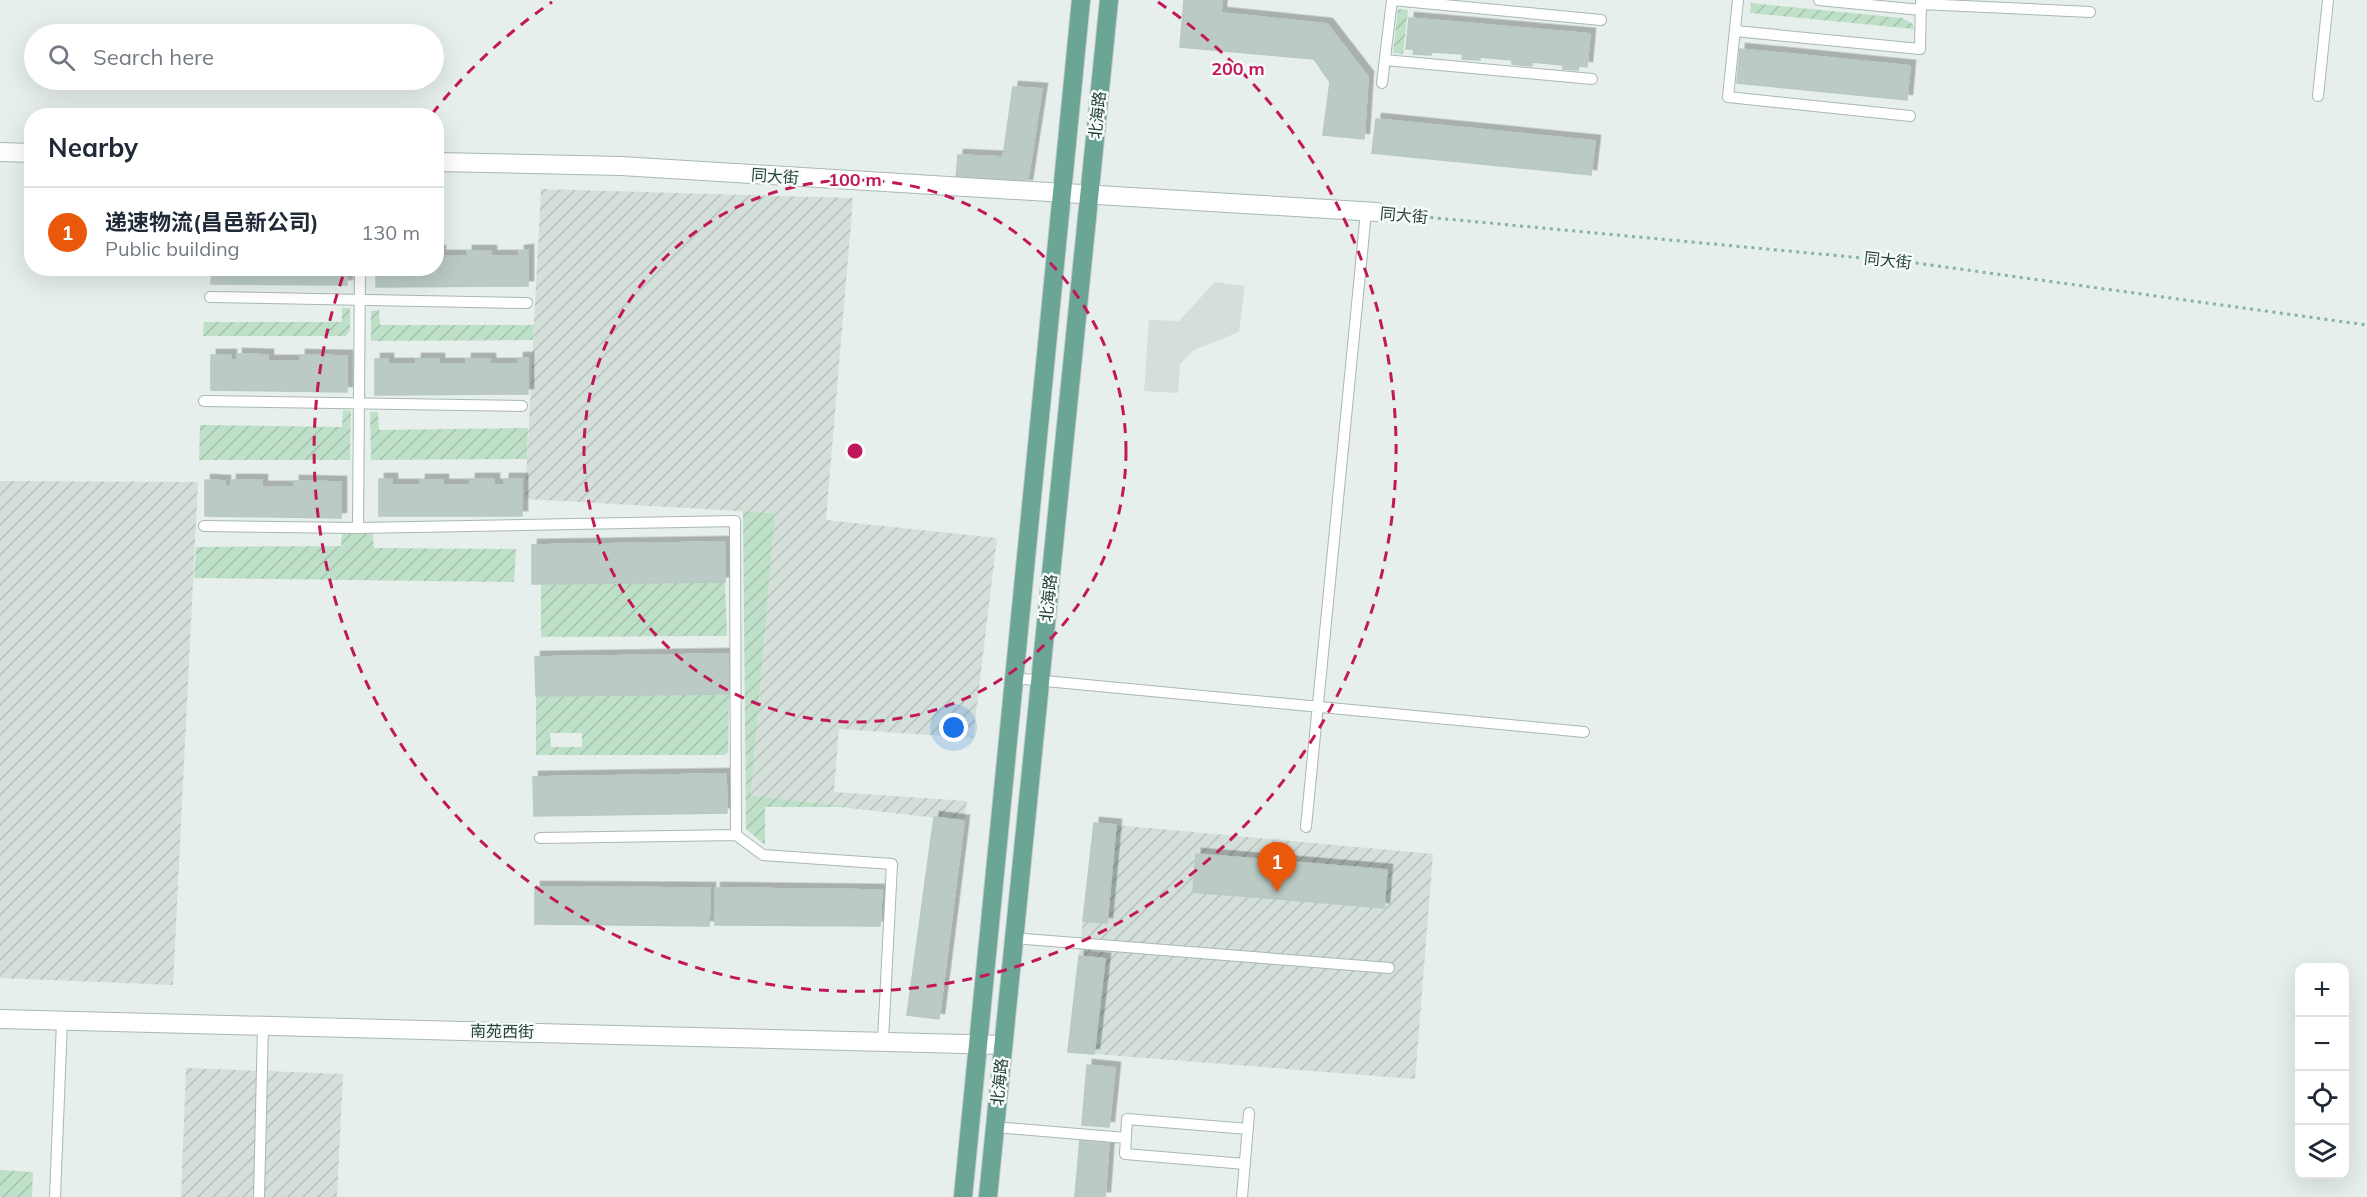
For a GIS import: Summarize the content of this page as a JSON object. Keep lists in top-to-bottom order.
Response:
{
  "streets": {
    "main road": ["北海路"],
    "street": ["同大街", "南苑西街"]
  },
  "crossings": [
    ["北海路", "同大街"],
    ["北海路", "南苑西街"]
  ],
  "page": {
    "search": "Search here",
    "heading": "Nearby",
    "list": [
      {
        "mark": "1",
        "name": "递速物流(昌邑新公司)",
        "note": "Public building",
        "value": "130 m"
      }
    ],
    "pins": "1",
    "map_buttons": ["+", "−"]
  },
  "rings": ["200 m", "100 m"]
}
